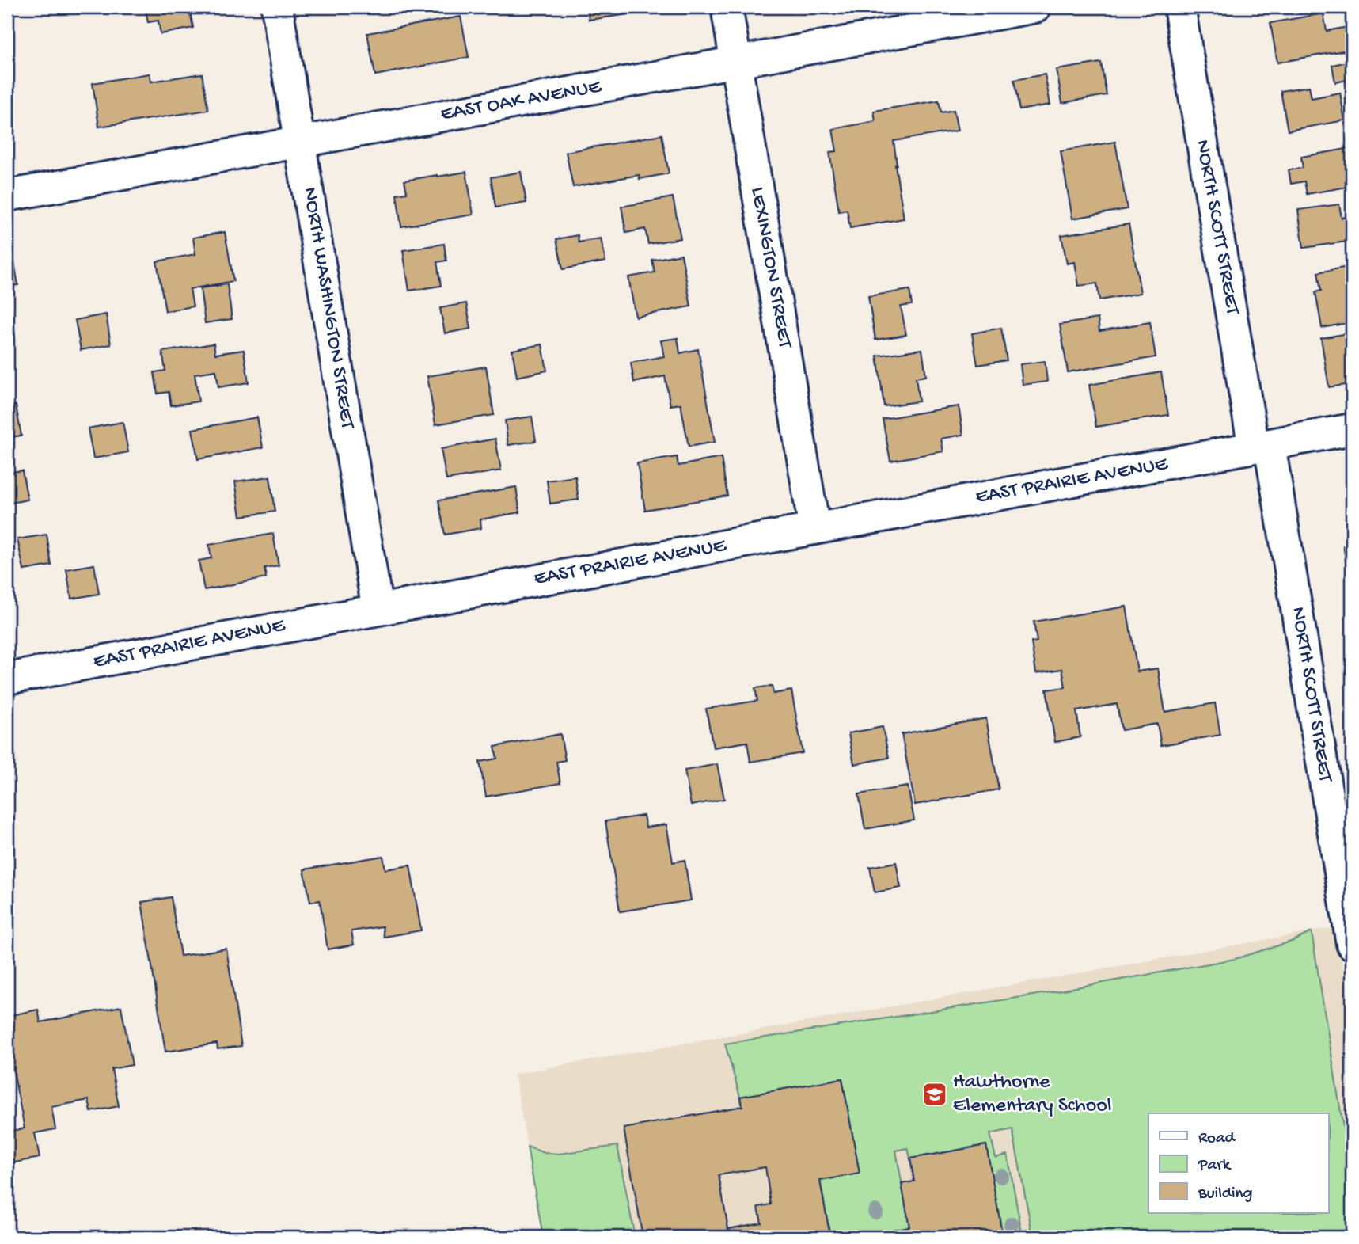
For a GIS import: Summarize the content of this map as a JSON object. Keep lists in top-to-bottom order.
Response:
{
  "streets": {
    "street": [
      "EAST OAK AVENUE",
      "NORTH SCOTT STREET",
      "LEXINGTON STREET",
      "NORTH WASHINGTON STREET",
      "EAST PRAIRIE AVENUE"
    ]
  },
  "crossings": [
    ["EAST OAK AVENUE", "LEXINGTON STREET"],
    ["EAST OAK AVENUE", "NORTH WASHINGTON STREET"],
    ["NORTH SCOTT STREET", "EAST PRAIRIE AVENUE"],
    ["LEXINGTON STREET", "EAST PRAIRIE AVENUE"],
    ["NORTH WASHINGTON STREET", "EAST PRAIRIE AVENUE"]
  ],
  "places": {
    "school or university": ["Hawthorne Elementary School"]
  },
  "legend": ["Road", "Park", "Building"]
}
